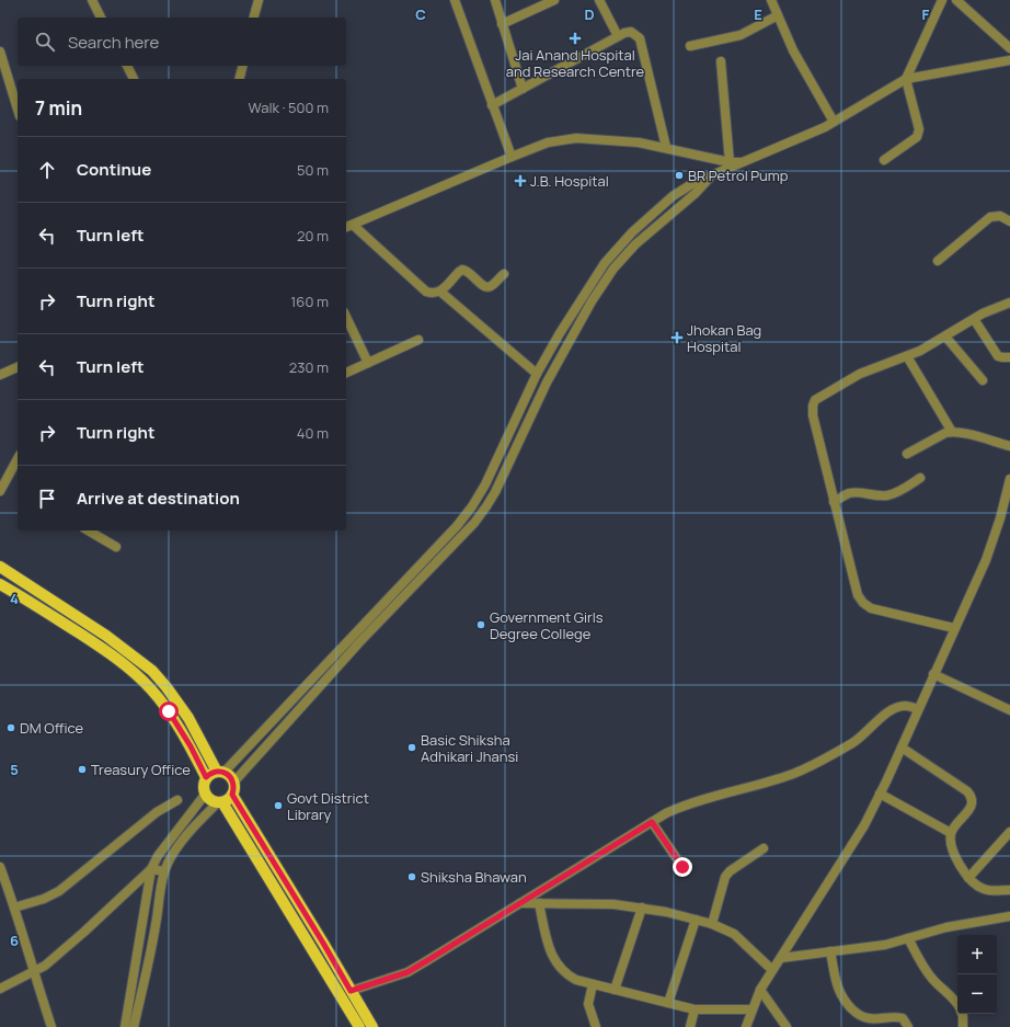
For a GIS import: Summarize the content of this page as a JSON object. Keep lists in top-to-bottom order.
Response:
{
  "places": {
    "health": ["Jai Anand Hospital and Research Centre", "J.B. Hospital", "Jhokan Bag Hospital"],
    "other": [
      "BR Petrol Pump",
      "Government Girls Degree College",
      "DM Office",
      "Basic Shiksha Adhikari Jhansi",
      "Treasury Office",
      "Govt District Library",
      "Shiksha Bhawan"
    ]
  },
  "page": {
    "search": "Search here",
    "heading": ["7 min", "Walk · 500 m"],
    "list": [
      ["Continue", "50 m"],
      ["Turn left", "20 m"],
      ["Turn right", "160 m"],
      ["Turn left", "230 m"],
      ["Turn right", "40 m"],
      "Arrive at destination"
    ],
    "map_buttons": ["+", "−"]
  },
  "grid": {
    "columns": [
      "C",
      "D",
      "E",
      "F"
    ],
    "rows": ["4", "5", "6"]
  }
}
